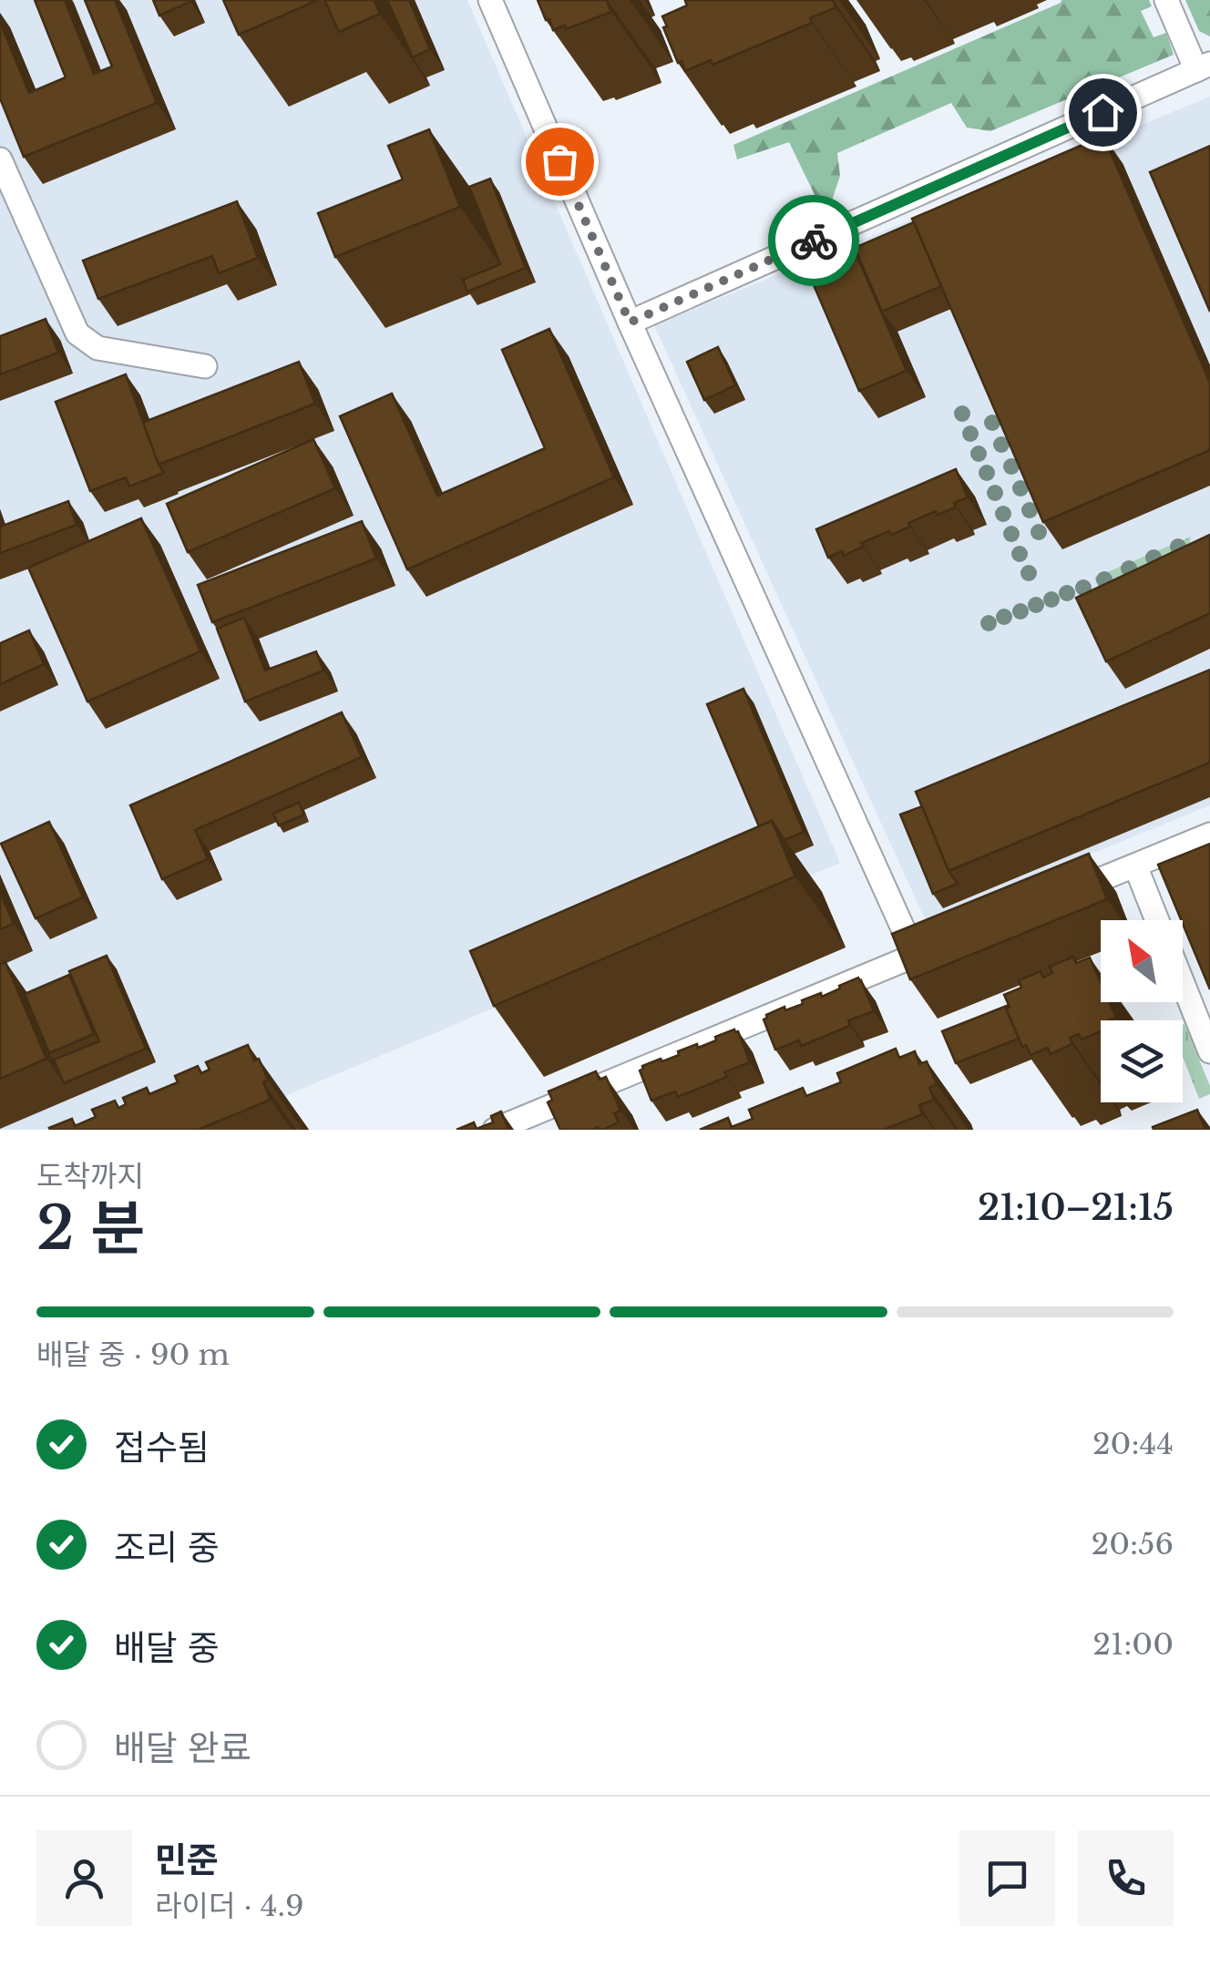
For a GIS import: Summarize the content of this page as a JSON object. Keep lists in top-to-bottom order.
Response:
{
  "north": "top left",
  "page": {
    "heading": ["2 분", "도착까지", "21:10–21:15"],
    "panel": ["민준", "라이더 · 4.9"],
    "bar": "배달 중 · 90 m",
    "list": [
      ["접수됨", "20:44"],
      ["조리 중", "20:56"],
      ["배달 중", "21:00"],
      "배달 완료"
    ]
  }
}
